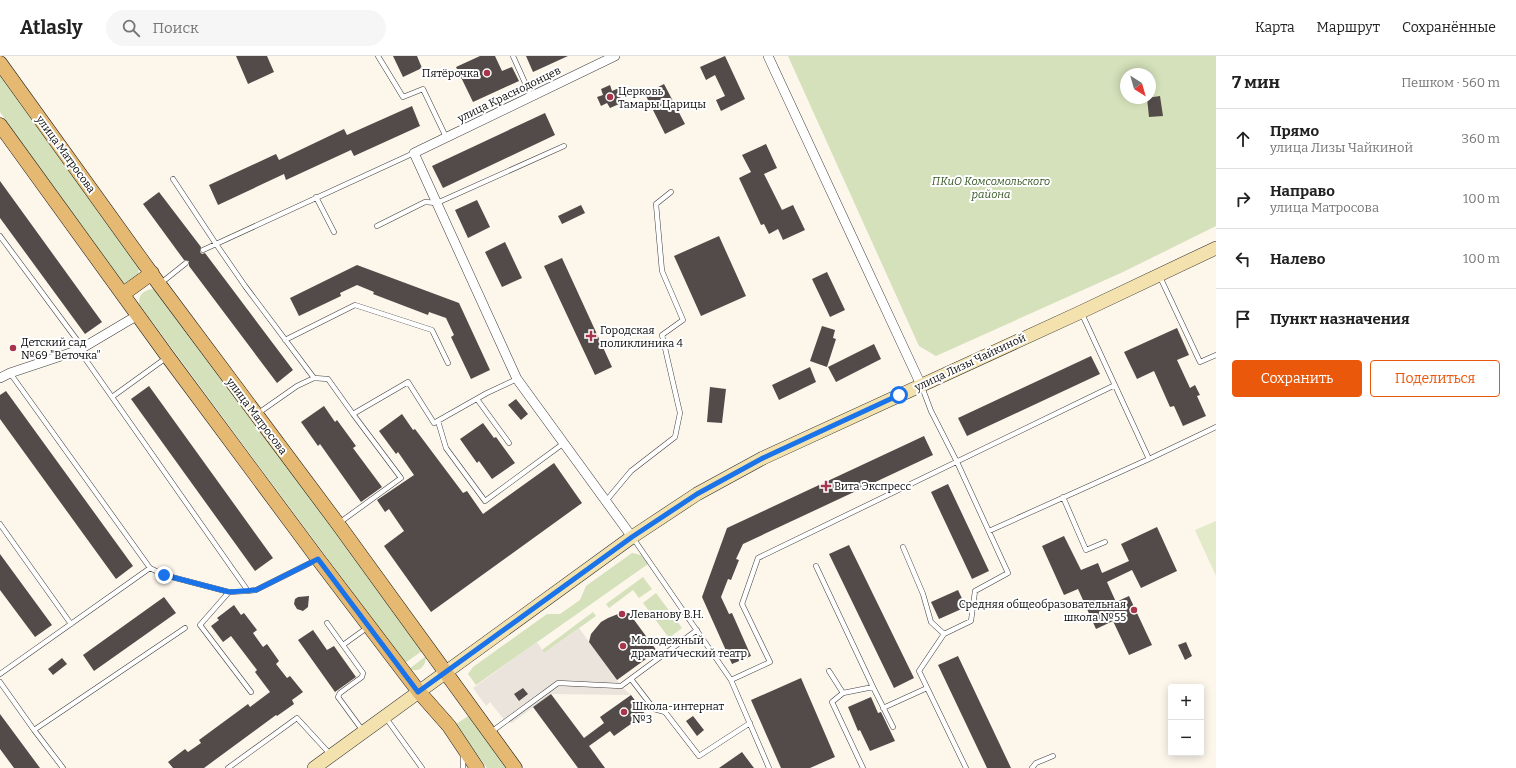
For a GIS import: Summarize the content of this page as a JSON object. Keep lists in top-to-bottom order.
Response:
{
  "streets": {
    "main road": ["улица Матросова", "улица Лизы Чайкиной"],
    "street": ["улица Краснодонцев"]
  },
  "crossings": [
    ["улица Матросова", "улица Лизы Чайкиной"]
  ],
  "parks": ["ПКиО Комсомольского района"],
  "places": {
    "other": [
      "Пятёрочка",
      "Церковь Тамары Царицы",
      "Детский сад №69 \"Веточка\"",
      "Средняя общеобразовательная школа №55",
      "Леванову В.Н.",
      "Молодежный драматический театр",
      "Школа-интернат №3"
    ],
    "health": ["Городская поликлиника 4", "Вита Экспресс"]
  },
  "north": "bottom right",
  "page": {
    "header": "Atlasly",
    "search": "Поиск",
    "nav": ["Карта", "Маршрут", "Сохранённые"],
    "heading": ["7 мин", "Пешком · 560 m"],
    "list": [
      ["Прямо", "улица Лизы Чайкиной", "360 m"],
      ["Направо", "улица Матросова", "100 m"],
      ["Налево", "100 m"],
      "Пункт назначения"
    ],
    "buttons": ["Сохранить", "Поделиться"],
    "map_buttons": ["+", "−"]
  }
}
